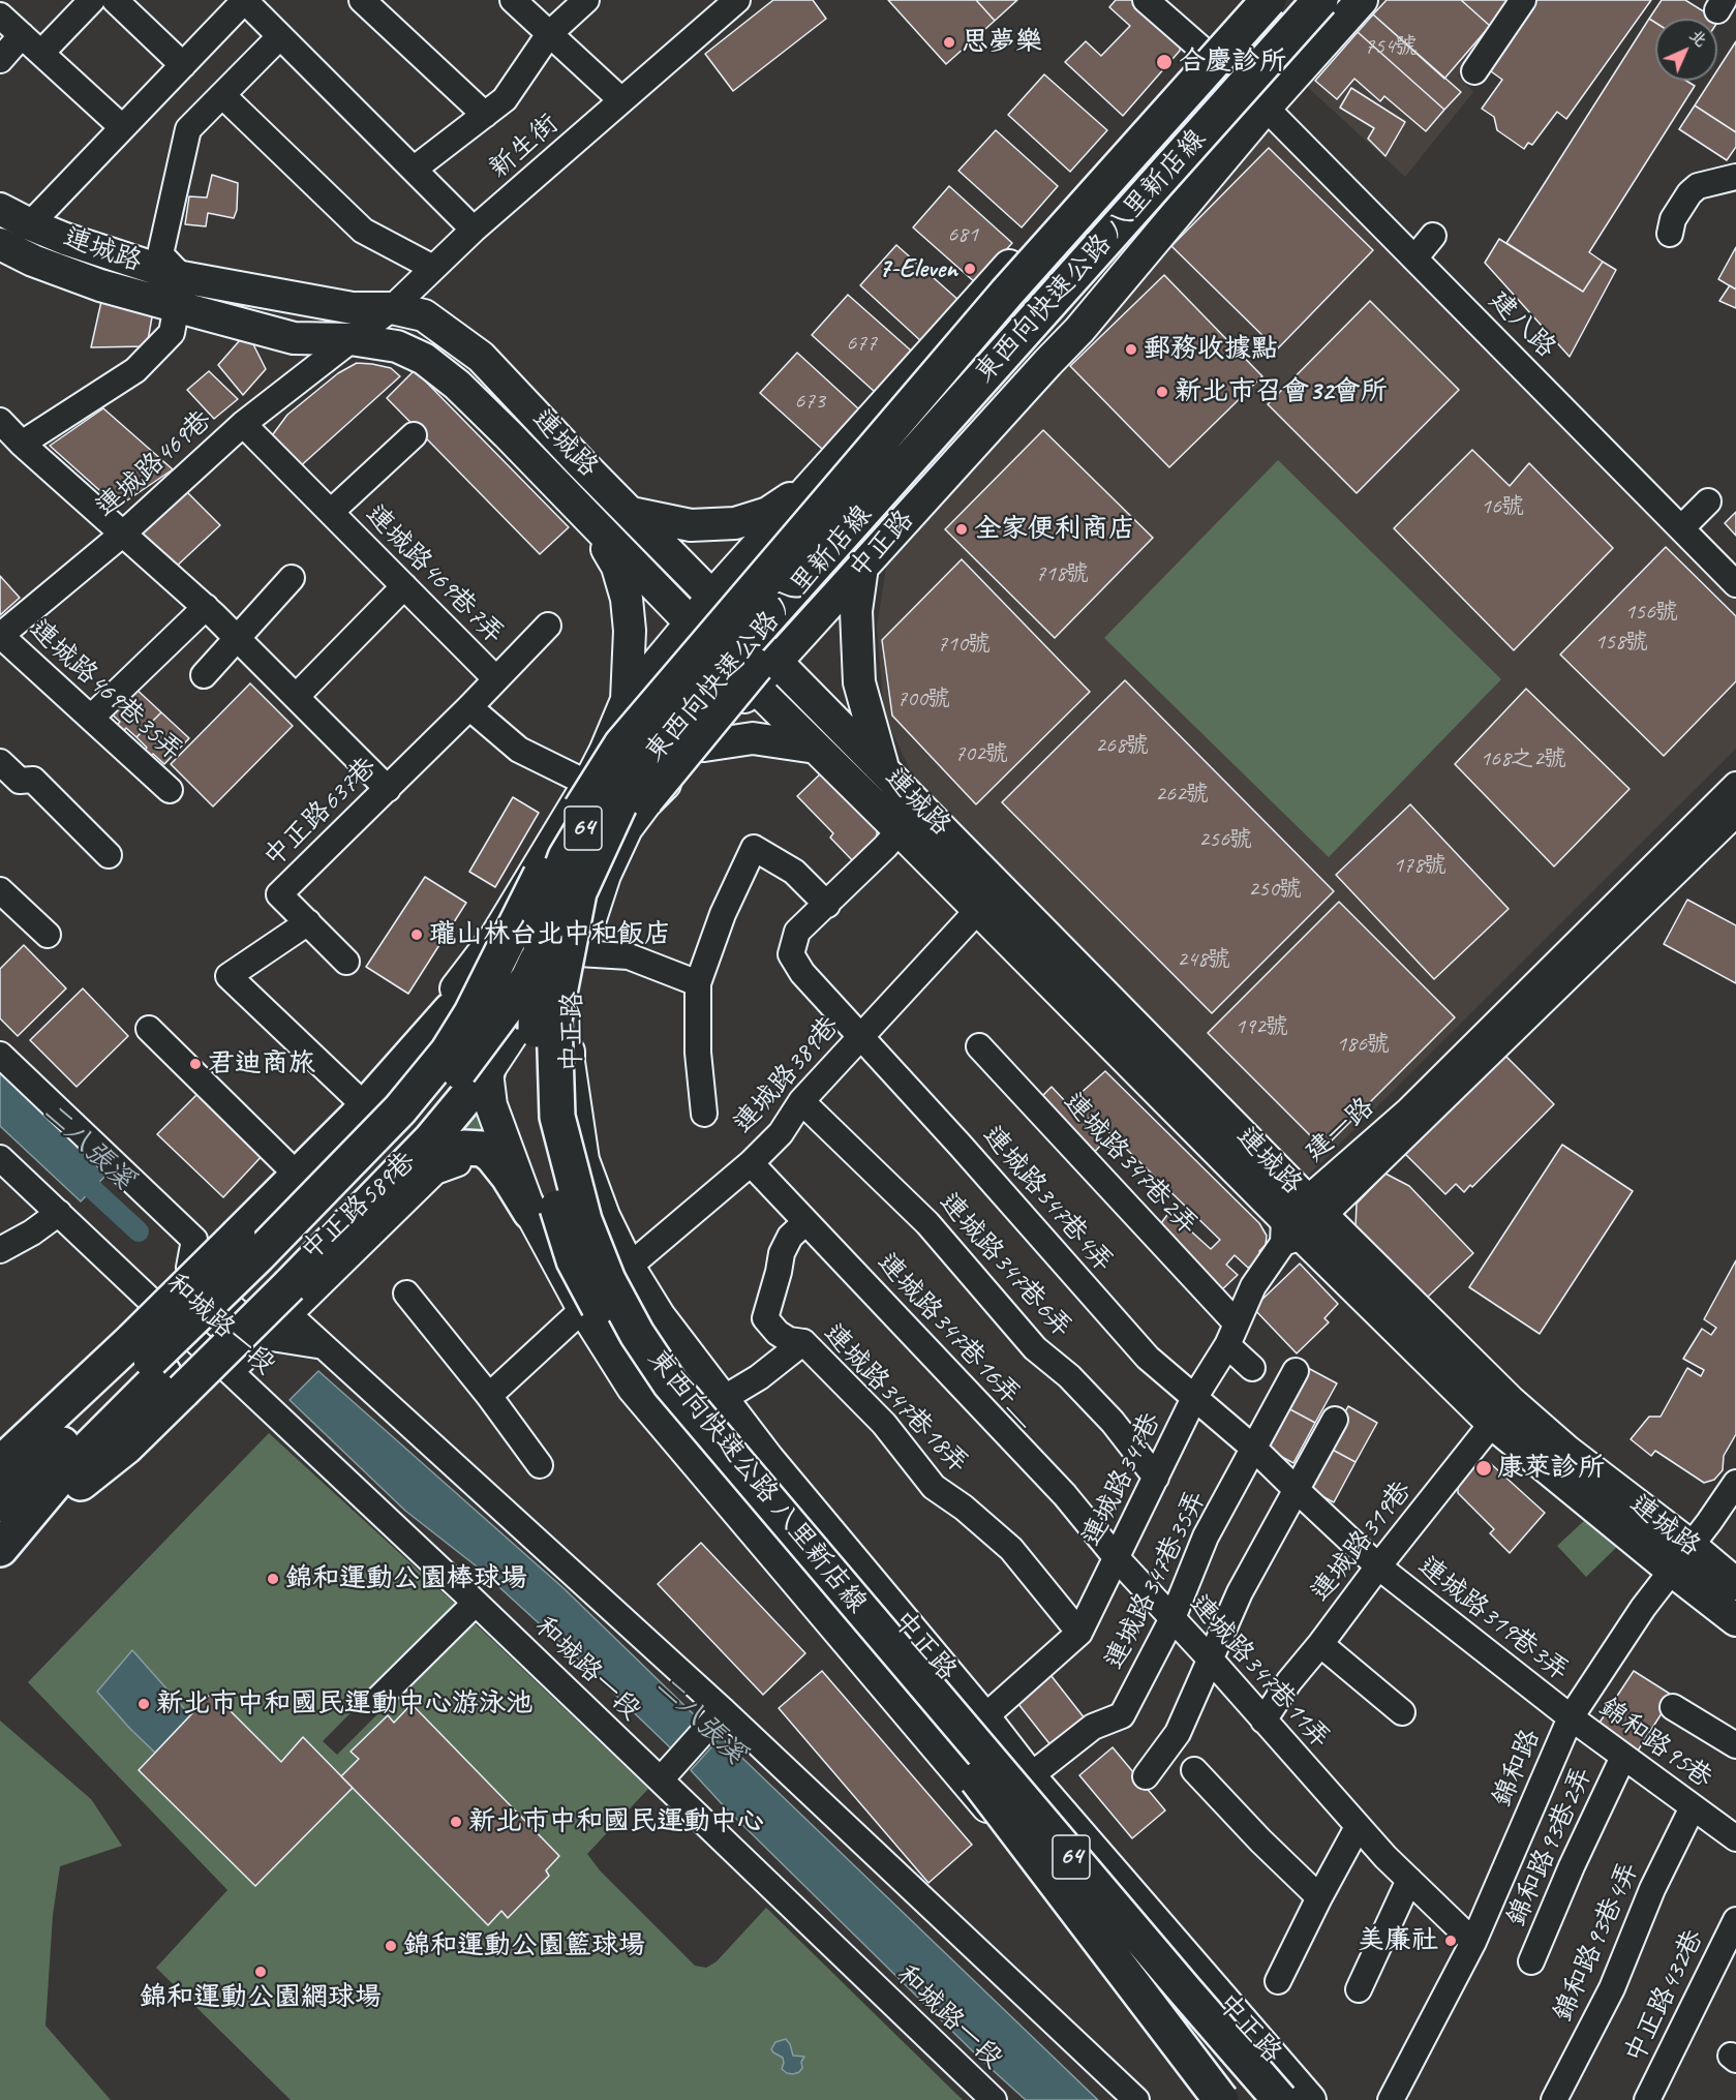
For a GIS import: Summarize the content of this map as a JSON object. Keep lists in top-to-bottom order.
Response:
{
  "streets": {
    "highway": ["東西向快速公路 八里新店線", "64"],
    "main road": ["連城路", "中正路"],
    "street": [
      "新生街",
      "建八路",
      "連城路469巷",
      "連城路469巷7弄",
      "連城路469巷35弄",
      "中正路637巷",
      "連城路389巷",
      "建一路",
      "連城路347巷2弄",
      "連城路347巷4弄",
      "中正路589巷",
      "連城路347巷6弄",
      "和城路一段",
      "連城路347巷16弄＿",
      "連城路347巷18弄",
      "連城路347巷",
      "連城路319巷",
      "連城路347巷35弄",
      "連城路319巷3弄",
      "連城路347巷11弄",
      "錦和路95巷",
      "錦和路",
      "錦和路93巷2弄",
      "錦和路93巷4弄",
      "中正路432巷"
    ]
  },
  "crossings": [
    ["新生街", "連城路"],
    ["新生街", "連城路469巷"],
    ["連城路", "連城路469巷"],
    ["連城路", "中正路"],
    ["連城路", "連城路389巷"],
    ["連城路", "建一路"],
    ["連城路", "連城路347巷"],
    ["連城路", "連城路319巷"],
    ["連城路", "錦和路"],
    ["東西向快速公路 八里新店線", "中正路"],
    ["建八路", "中正路"],
    ["連城路469巷", "連城路469巷7弄"],
    ["連城路469巷", "連城路469巷35弄"],
    ["中正路", "連城路389巷"],
    ["中正路", "中正路589巷"],
    ["中正路", "連城路347巷"],
    ["中正路", "連城路347巷35弄"],
    ["連城路469巷7弄", "中正路637巷"],
    ["連城路389巷", "連城路347巷4弄"],
    ["連城路389巷", "連城路347巷6弄"],
    ["連城路389巷", "連城路347巷16弄＿"],
    ["建一路", "連城路347巷"],
    ["連城路347巷2弄", "連城路347巷"],
    ["連城路347巷4弄", "連城路347巷"],
    ["連城路347巷4弄", "連城路347巷35弄"],
    ["連城路347巷4弄", "連城路319巷3弄"],
    ["中正路589巷", "和城路一段"],
    ["連城路347巷6弄", "連城路347巷"],
    ["連城路347巷16弄＿", "連城路347巷18弄"],
    ["連城路347巷16弄＿", "連城路347巷"],
    ["連城路347巷16弄＿", "連城路347巷11弄"],
    ["連城路347巷18弄", "連城路347巷"],
    ["連城路347巷", "連城路347巷11弄"],
    ["連城路319巷", "連城路319巷3弄"],
    ["連城路319巷", "連城路347巷11弄"],
    ["連城路347巷35弄", "連城路347巷11弄"],
    ["連城路319巷3弄", "錦和路95巷"],
    ["連城路319巷3弄", "錦和路"],
    ["連城路347巷11弄", "錦和路"],
    ["錦和路95巷", "錦和路"],
    ["錦和路95巷", "錦和路93巷2弄"],
    ["錦和路95巷", "錦和路93巷4弄"]
  ],
  "water": ["二八張溪"],
  "places": [
    "思夢樂",
    "合慶診所",
    "7-Eleven",
    "郵務收據點",
    "新北市召會32會所",
    "全家便利商店",
    "瓏山林台北中和飯店",
    "君迪商旅",
    "康萊診所",
    "錦和運動公園棒球場",
    "新北市中和國民運動中心游泳池",
    "新北市中和國民運動中心",
    "美廉社",
    "錦和運動公園籃球場",
    "錦和運動公園網球場"
  ],
  "house_numbers": [
    "754號",
    "681",
    "677",
    "673",
    "16號",
    "718號",
    "156號",
    "158號",
    "710號",
    "700號",
    "268號",
    "702號",
    "168之2號",
    "262號",
    "256號",
    "178號",
    "250號",
    "248號",
    "192號",
    "186號"
  ],
  "north": "top right"
}
